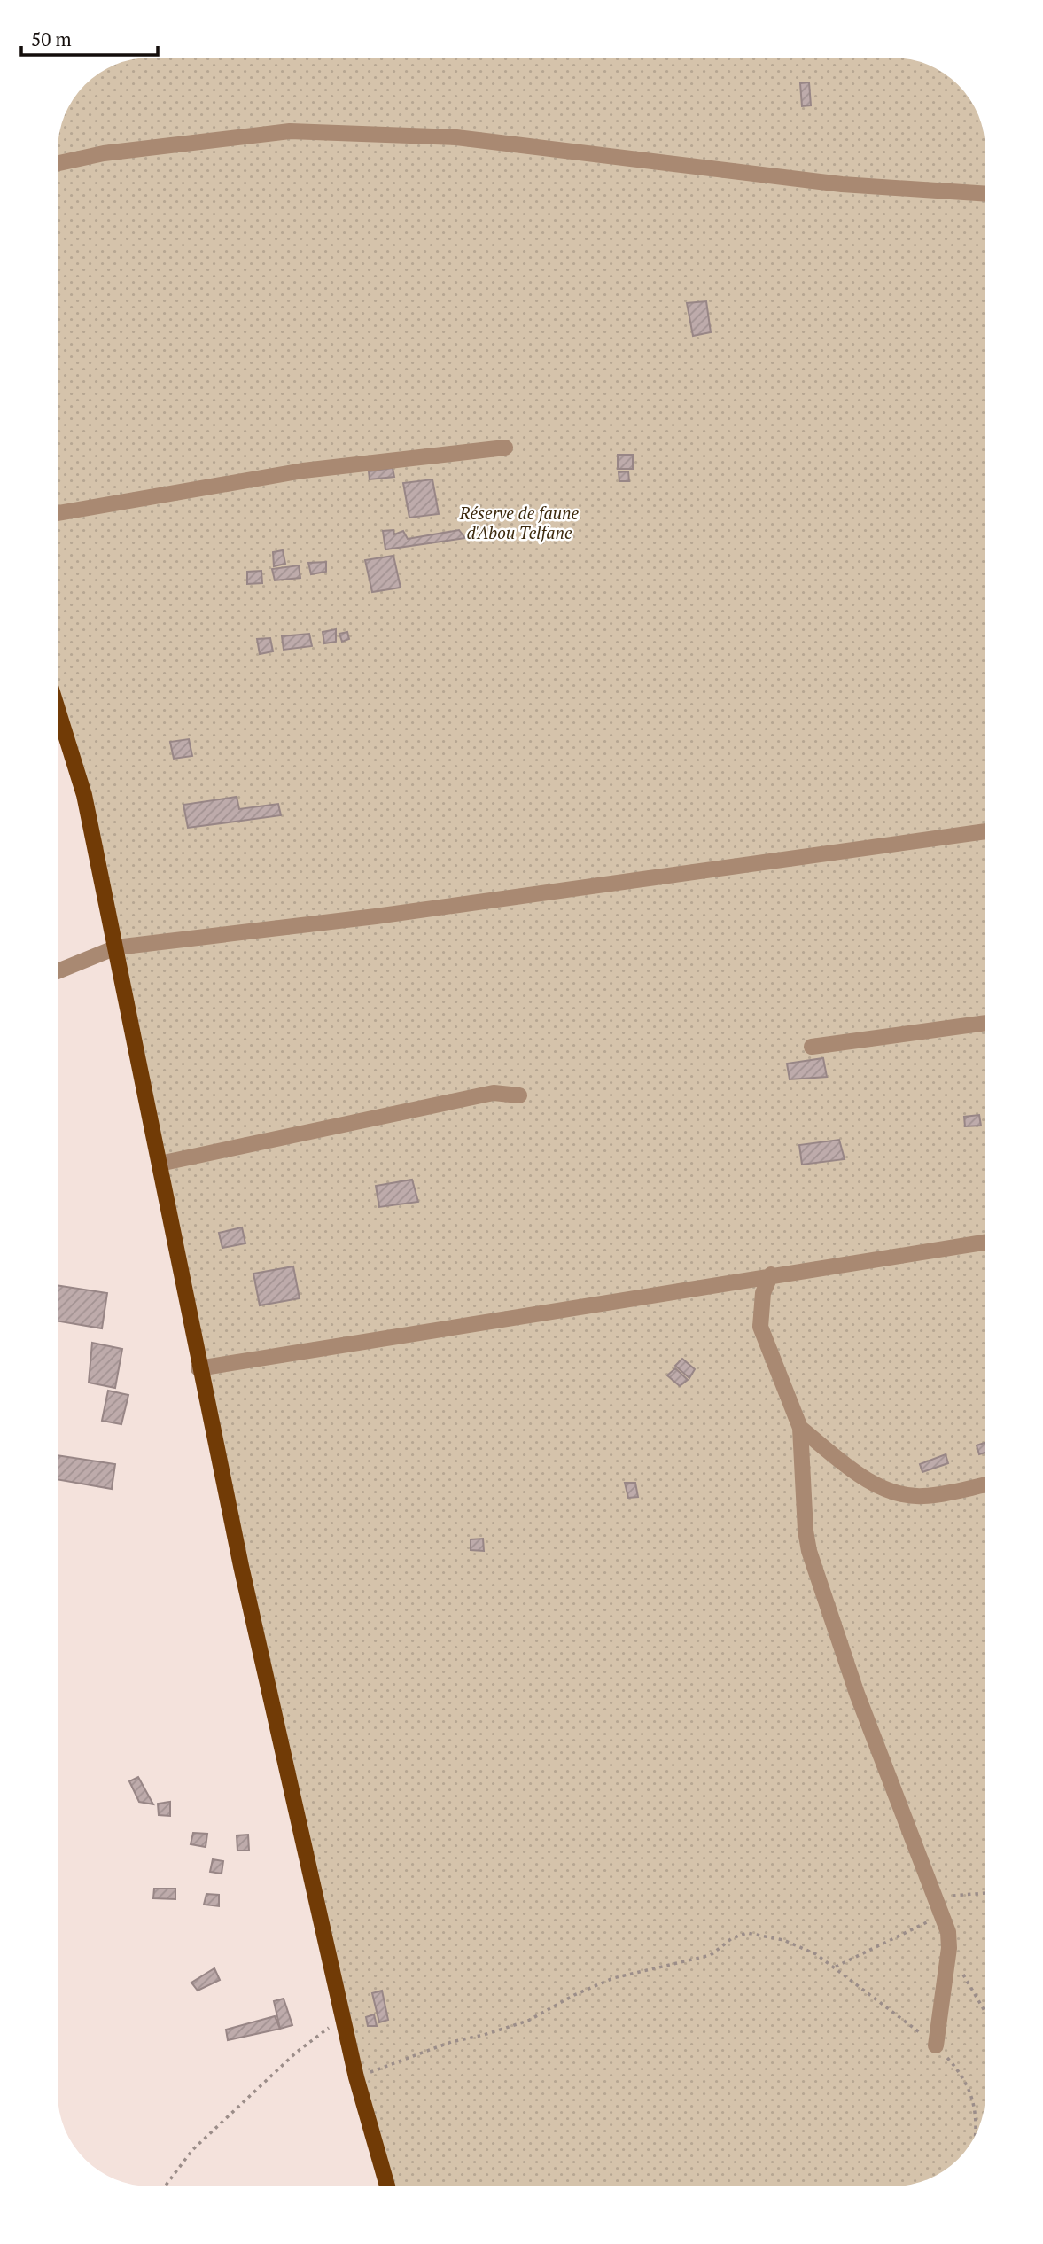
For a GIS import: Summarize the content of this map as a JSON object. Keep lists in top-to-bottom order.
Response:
{
  "parks": ["Réserve de faune d'Abou Telfane"],
  "scale_bar": "50 m"
}
